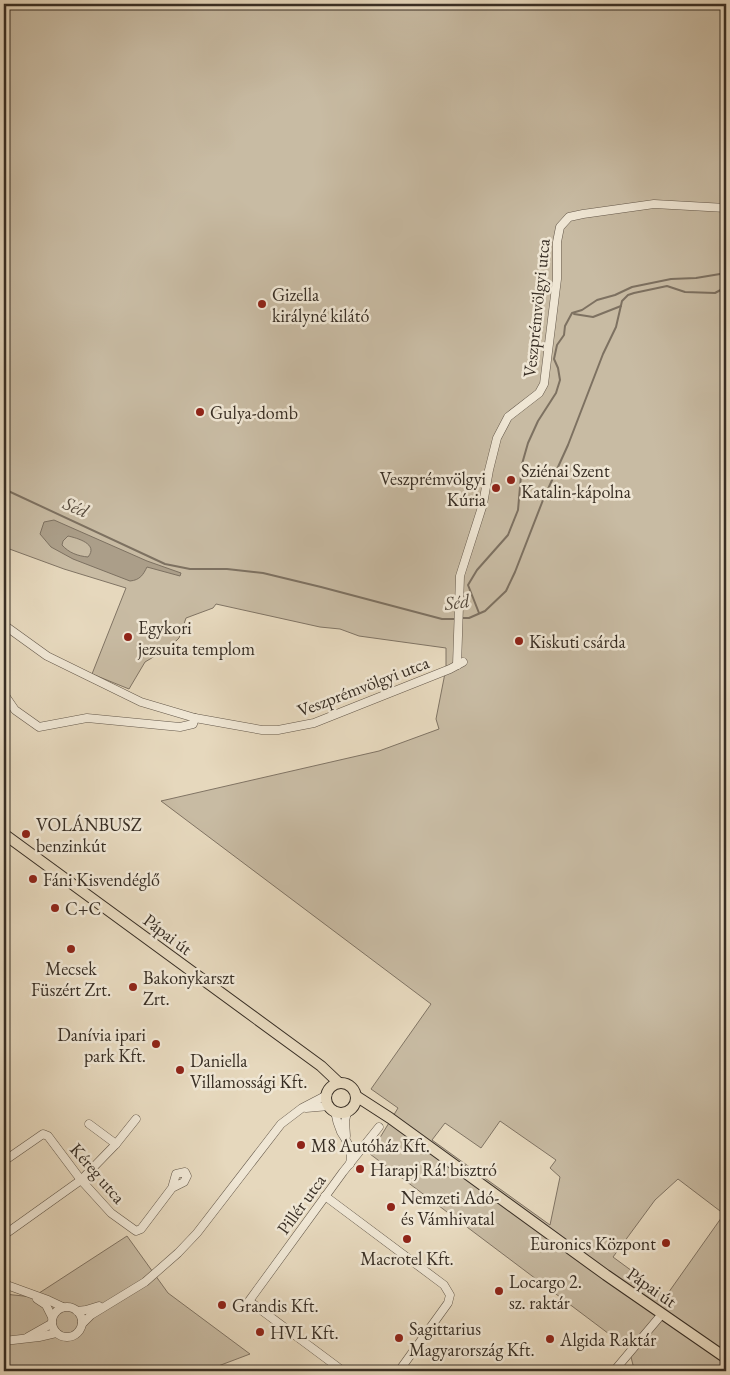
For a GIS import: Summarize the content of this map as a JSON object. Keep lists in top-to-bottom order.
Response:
{
  "streets": {
    "main road": ["Pápai út"],
    "street": ["Veszprémvölgyi utca", "Kéreg utca", "Pillér utca"]
  },
  "water": ["Séd"],
  "places": [
    "Gizella királyné kilátó",
    "Gulya-domb",
    "Sziénai Szent Katalin-kápolna",
    "Veszprémvölgyi Kúria",
    "Egykori jezsuita templom",
    "Kiskuti csárda",
    "VOLÁNBUSZ benzinkút",
    "Fáni Kisvendéglő",
    "C+C",
    "Mecsek Füszért Zrt.",
    "Bakonykarszt Zrt.",
    "Danívia ipari park Kft.",
    "Daniella Villamossági Kft.",
    "M8 Autóház Kft.",
    "Harapj Rá! bisztró",
    "Nemzeti Adó- és Vámhivatal",
    "Macrotel Kft.",
    "Euronics Központ",
    "Locargo 2. sz. raktár",
    "Grandis Kft.",
    "HVL Kft.",
    "Sagittarius Magyarország Kft.",
    "Algida Raktár"
  ]
}
